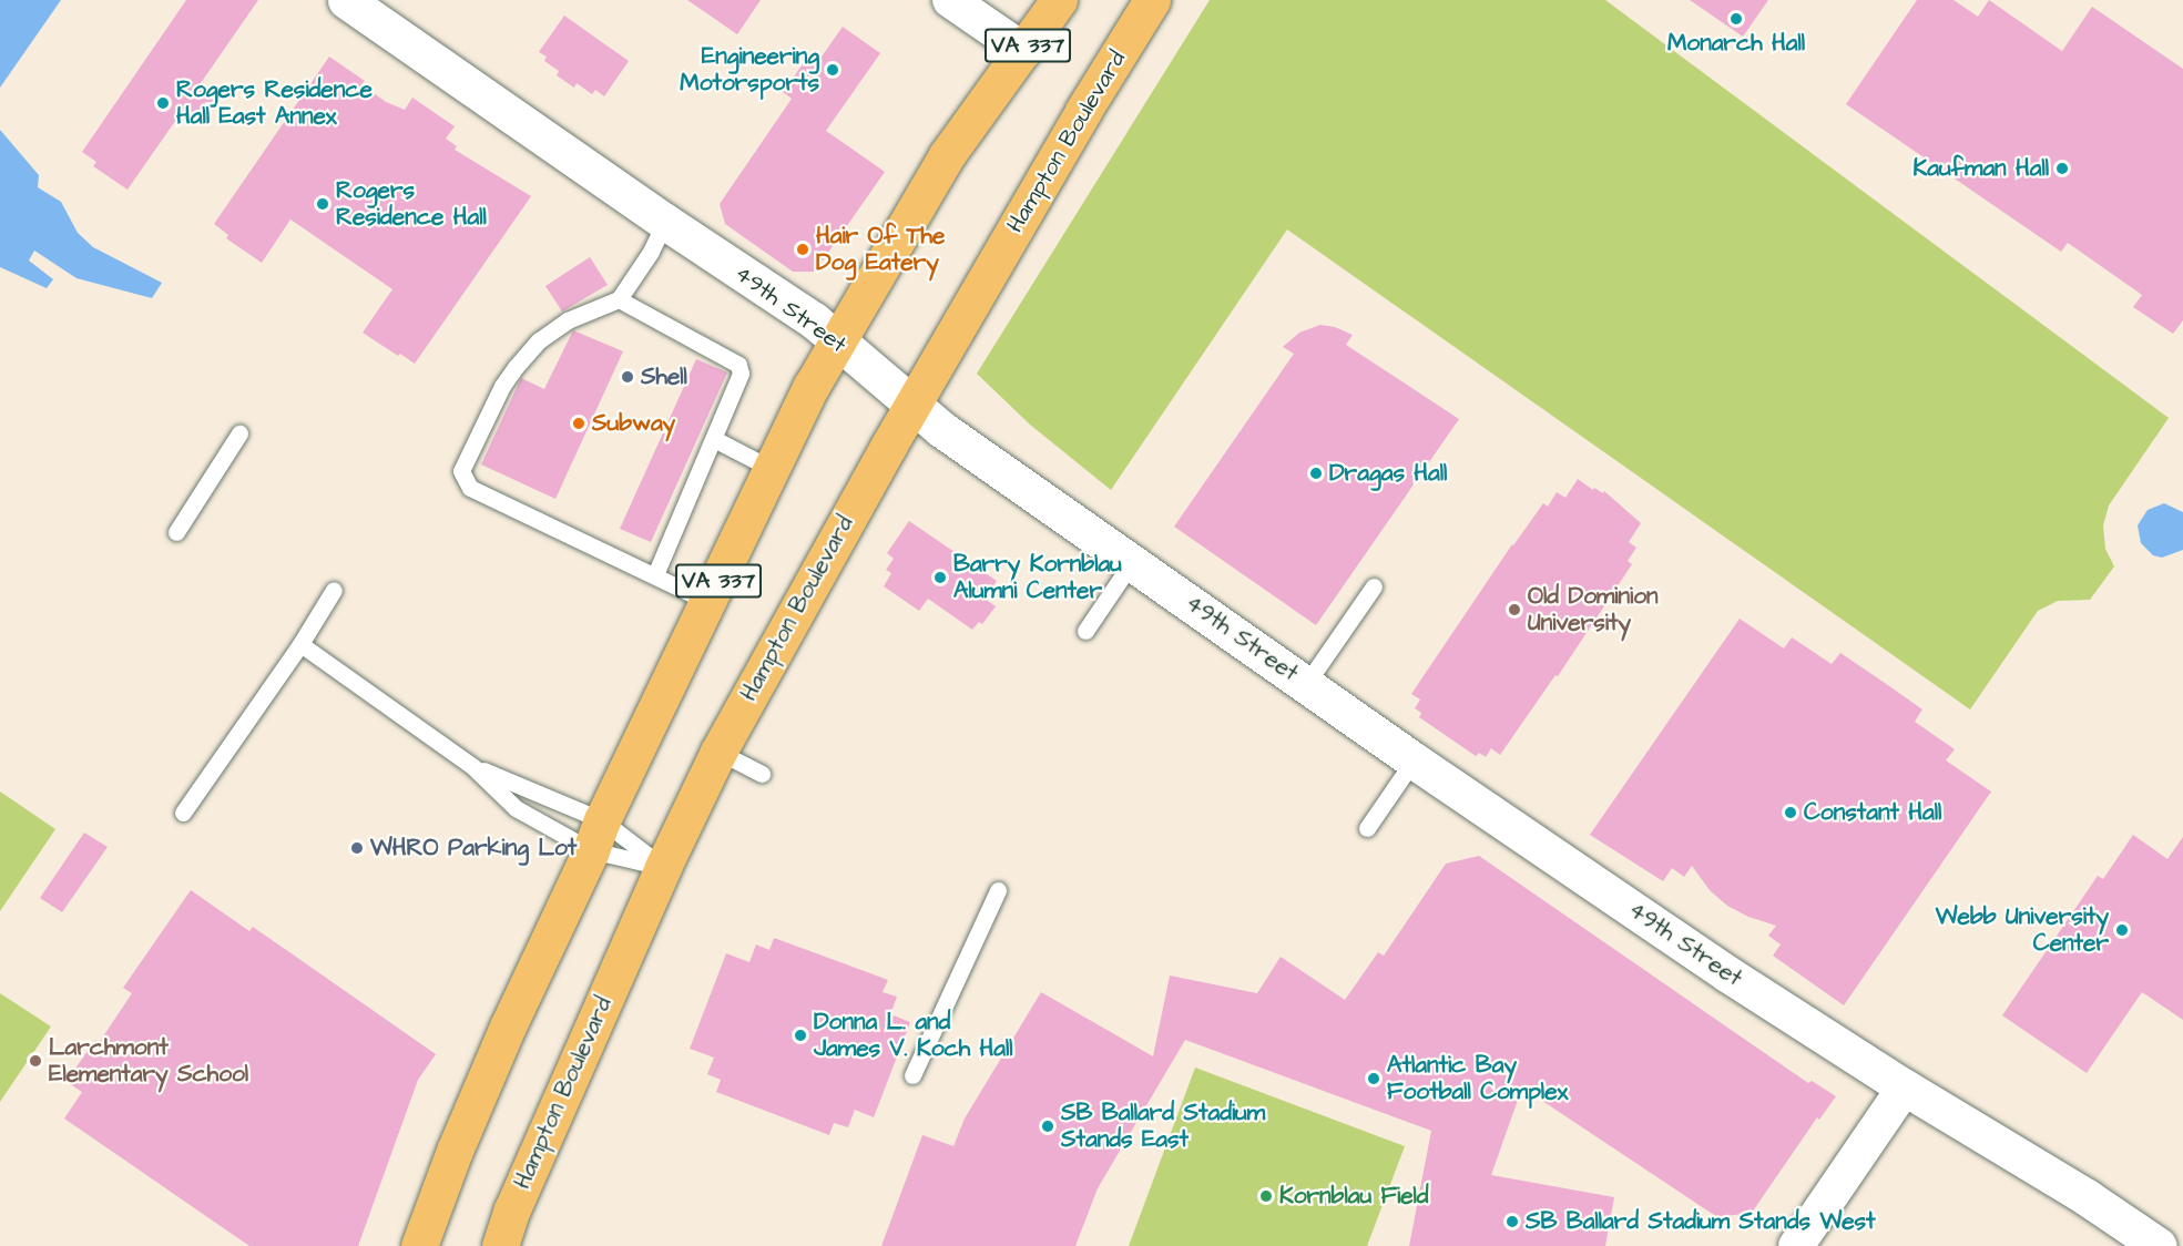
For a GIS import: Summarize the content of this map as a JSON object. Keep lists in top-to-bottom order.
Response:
{
  "streets": {
    "main road": ["VA 337", "Hampton Boulevard"],
    "street": ["49th Street"]
  },
  "crossings": [
    ["VA 337", "49th Street"],
    ["Hampton Boulevard", "49th Street"]
  ],
  "places": [
    "Monarch Hall",
    "Engineering Motorsports",
    "Rogers Residence Hall East Annex",
    "Kaufman Hall",
    "Rogers Residence Hall",
    "Hair Of The Dog Eatery",
    "Shell",
    "Subway",
    "Dragas Hall",
    "Barry Kornblau Alumni Center",
    "Old Dominion University",
    "Constant Hall",
    "WHRO Parking Lot",
    "Webb University Center",
    "Donna L. and James V. Koch Hall",
    "Larchmont Elementary School",
    "Atlantic Bay Football Complex",
    "SB Ballard Stadium Stands East",
    "Kornblau Field",
    "SB Ballard Stadium Stands West"
  ]
}
